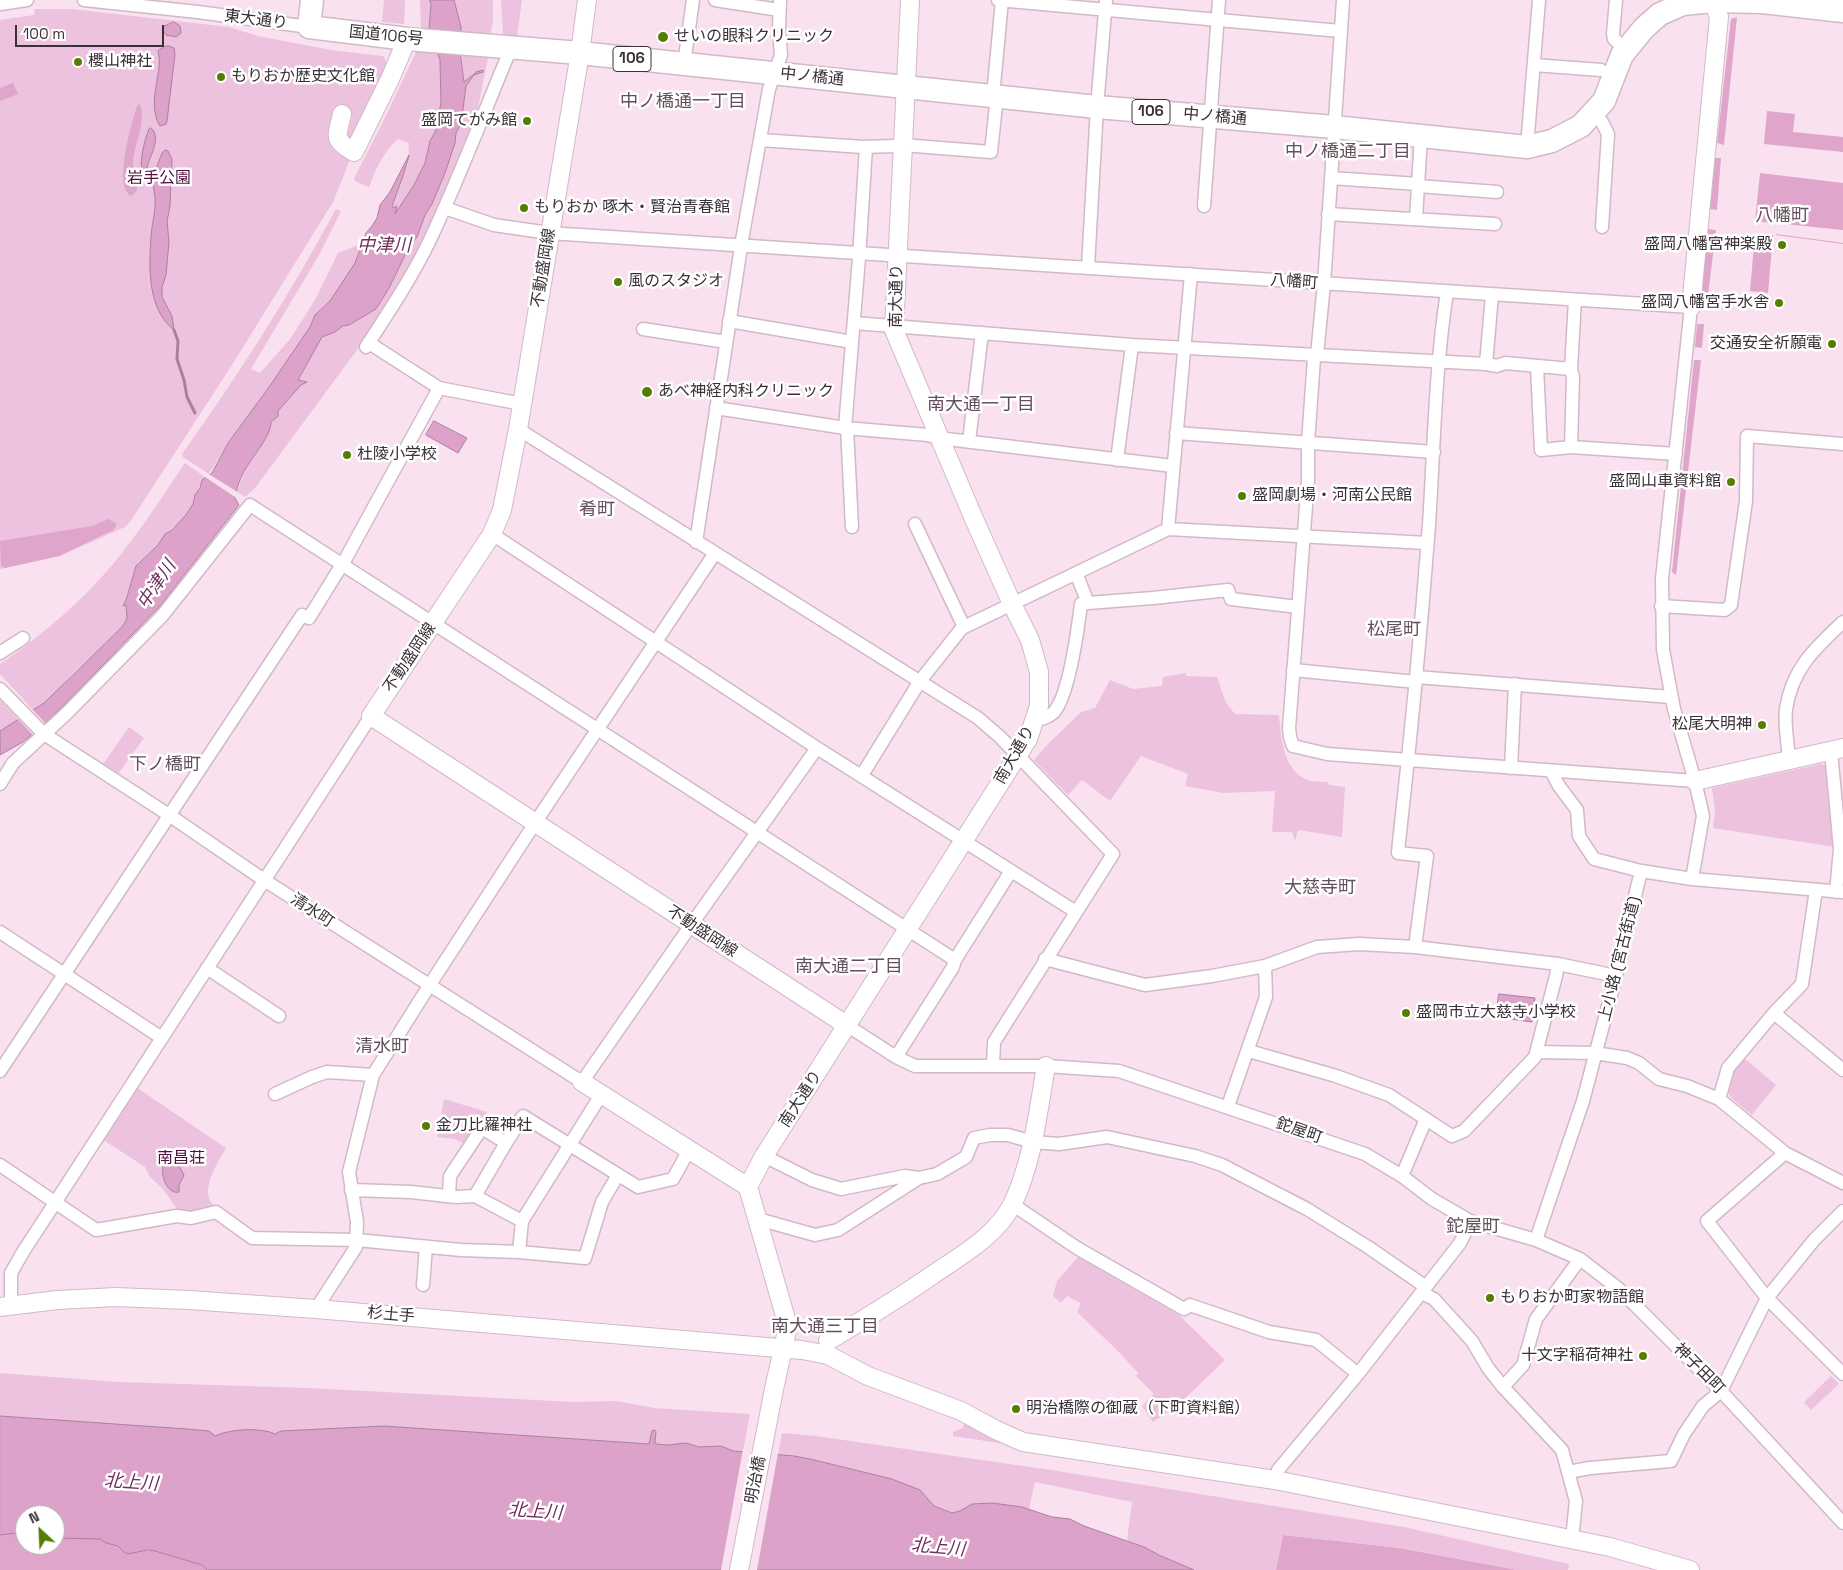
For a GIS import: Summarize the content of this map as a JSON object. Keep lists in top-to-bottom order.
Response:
{
  "streets": {
    "highway": ["国道106号", "106", "中ノ橋通"],
    "street": [
      "東大通り",
      "不動盛岡線",
      "八幡町",
      "南大通り",
      "清水町",
      "上小路 (宮古街道)",
      "鉈屋町",
      "杉土手",
      "神子田町",
      "明治橋"
    ]
  },
  "crossings": [
    ["東大通り", "国道106号"],
    ["国道106号", "中ノ橋通"],
    ["中ノ橋通", "不動盛岡線"],
    ["中ノ橋通", "南大通り"],
    ["不動盛岡線", "八幡町"],
    ["不動盛岡線", "南大通り"],
    ["不動盛岡線", "鉈屋町"],
    ["八幡町", "南大通り"],
    ["南大通り", "鉈屋町"],
    ["上小路 (宮古街道)", "鉈屋町"],
    ["上小路 (宮古街道)", "神子田町"],
    ["鉈屋町", "神子田町"],
    ["杉土手", "明治橋"]
  ],
  "districts": [
    "中ノ橋通一丁目",
    "中ノ橋通二丁目",
    "八幡町",
    "南大通一丁目",
    "肴町",
    "松尾町",
    "下ノ橋町",
    "大慈寺町",
    "南大通二丁目",
    "清水町",
    "鉈屋町",
    "南大通三丁目"
  ],
  "water": ["中津川", "北上川"],
  "parks": ["岩手公園", "南昌荘"],
  "places": [
    "せいの眼科クリニック",
    "櫻山神社",
    "もりおか歴史文化館",
    "盛岡てがみ館",
    "もりおか 啄木・賢治青春館",
    "盛岡八幡宮神楽殿",
    "風のスタジオ",
    "盛岡八幡宮手水舎",
    "交通安全祈願電",
    "あべ神経内科クリニック",
    "杜陵小学校",
    "盛岡山車資料館",
    "盛岡劇場・河南公民館",
    "松尾大明神",
    "盛岡市立大慈寺小学校",
    "金刀比羅神社",
    "もりおか町家物語館",
    "十文字稲荷神社",
    "明治橋際の御蔵（下町資料館）"
  ],
  "scale_bar": "100 m",
  "north": "top left"
}
